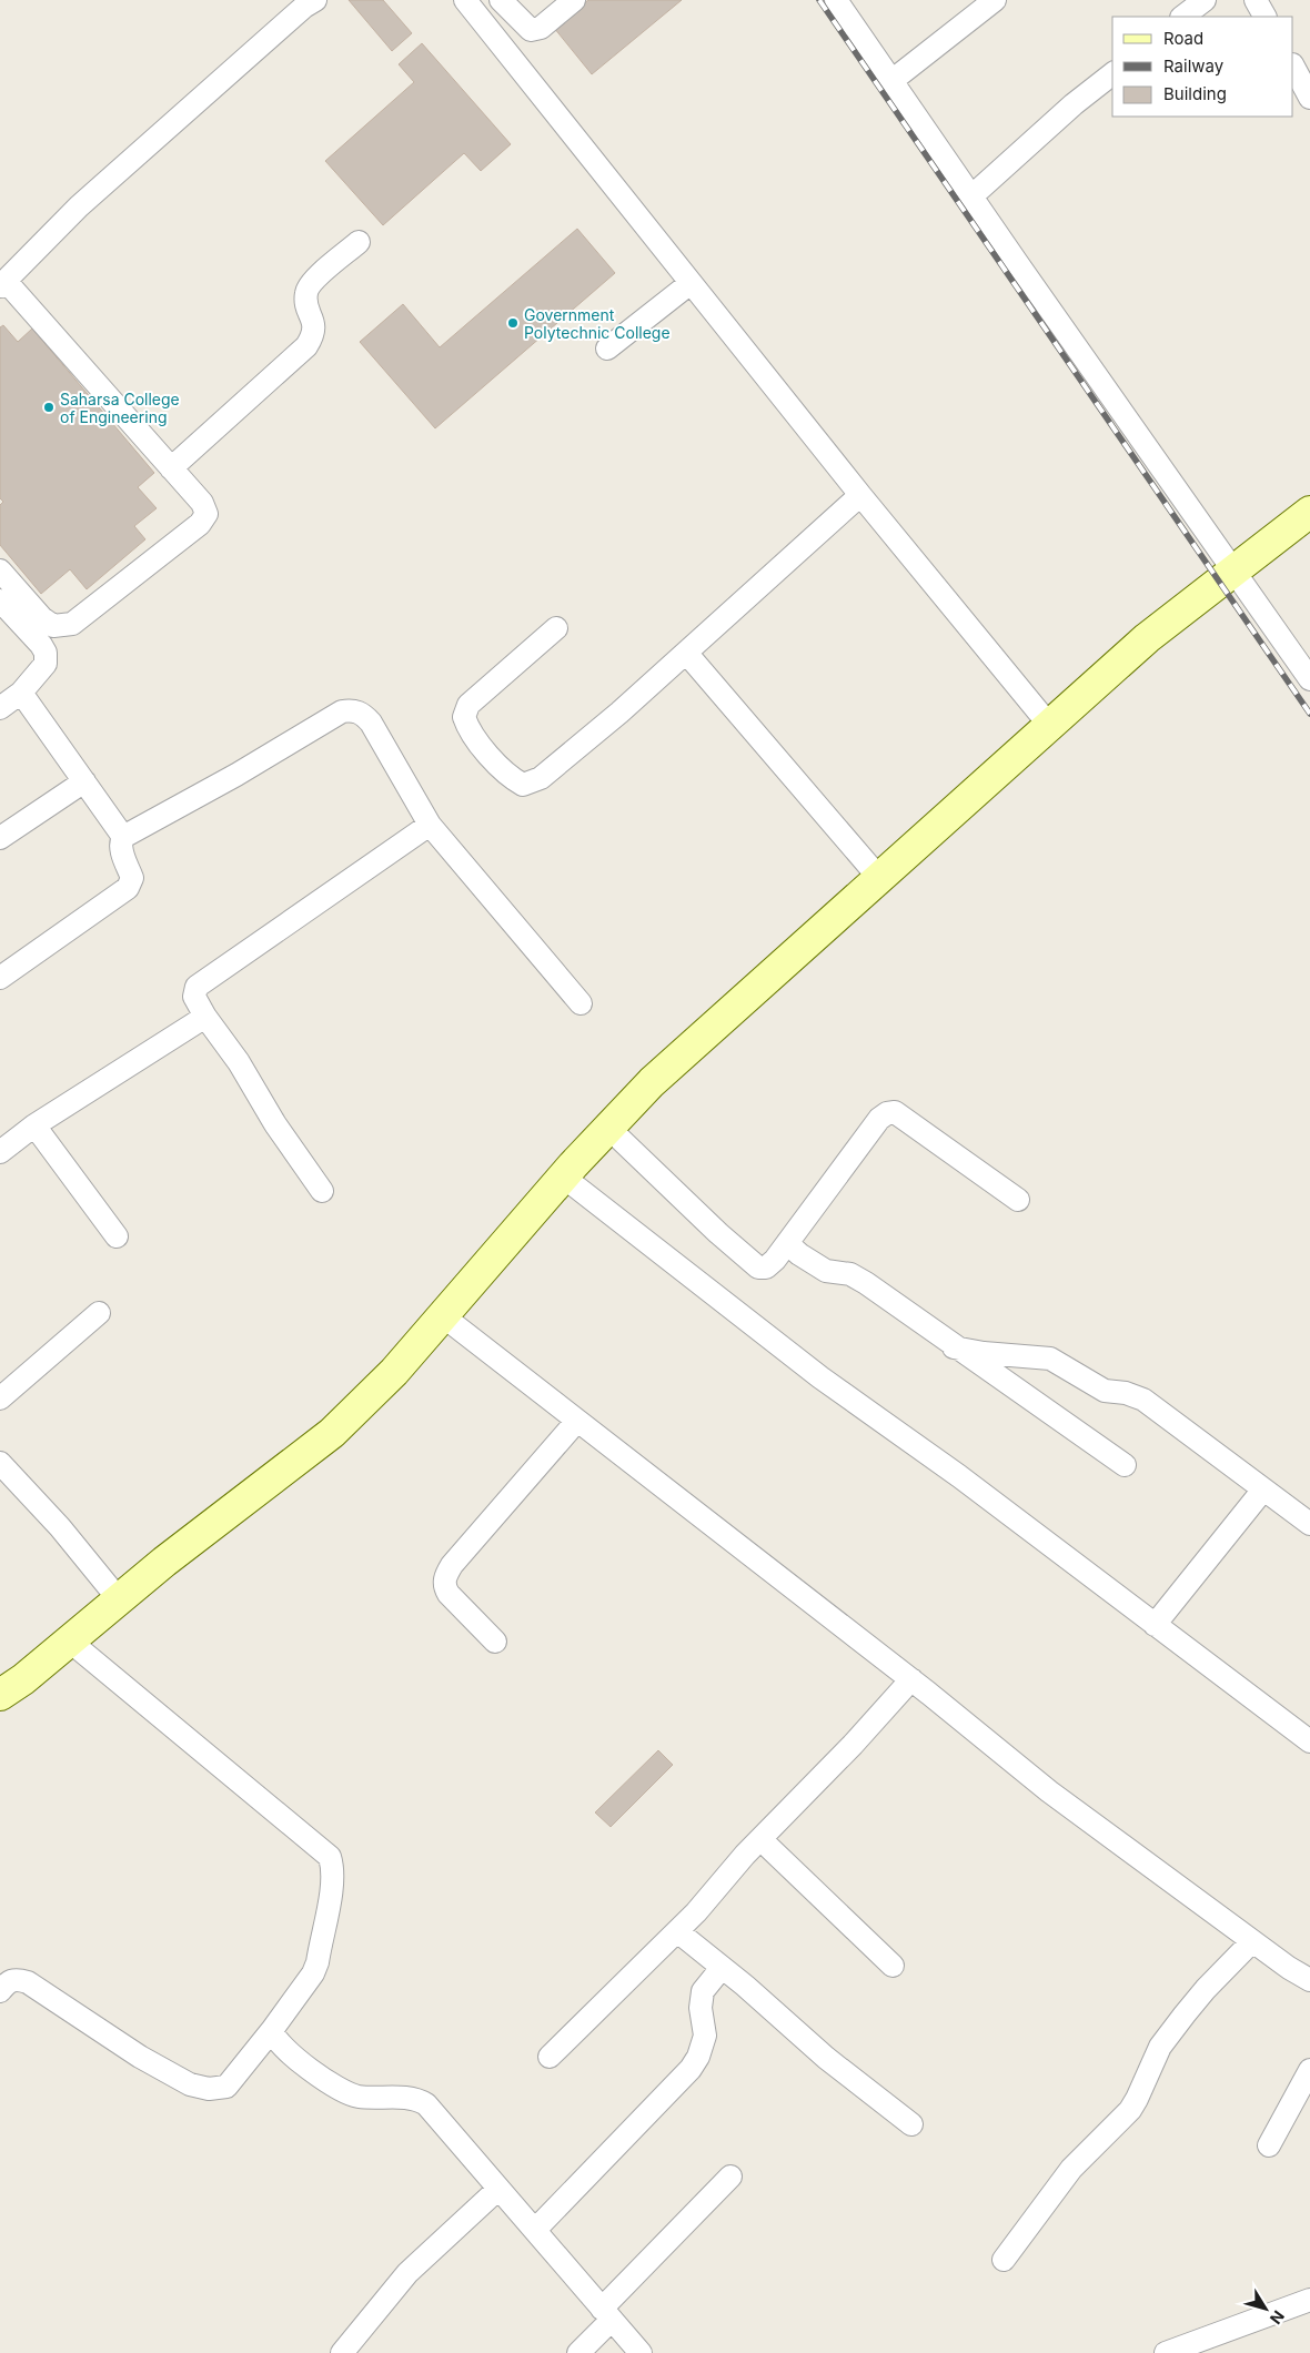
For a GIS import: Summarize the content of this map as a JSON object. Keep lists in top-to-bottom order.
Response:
{
  "places": ["Government Polytechnic College", "Saharsa College of Engineering"],
  "legend": ["Road", "Railway", "Building"],
  "north": "bottom right"
}
